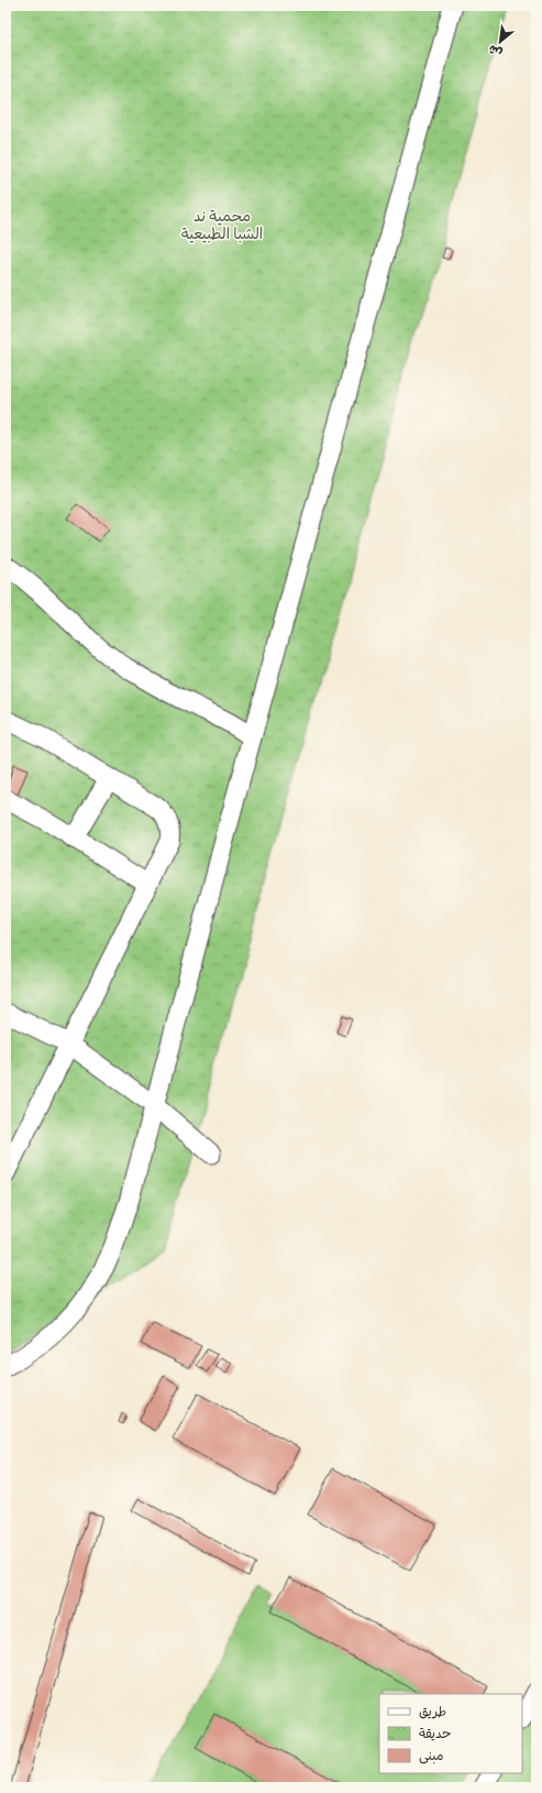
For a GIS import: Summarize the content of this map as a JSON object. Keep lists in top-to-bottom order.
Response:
{
  "parks": ["محمية ند الشبا الطبيعية"],
  "legend": ["طريق", "حديقة", "مبنى"],
  "north": "bottom left"
}
